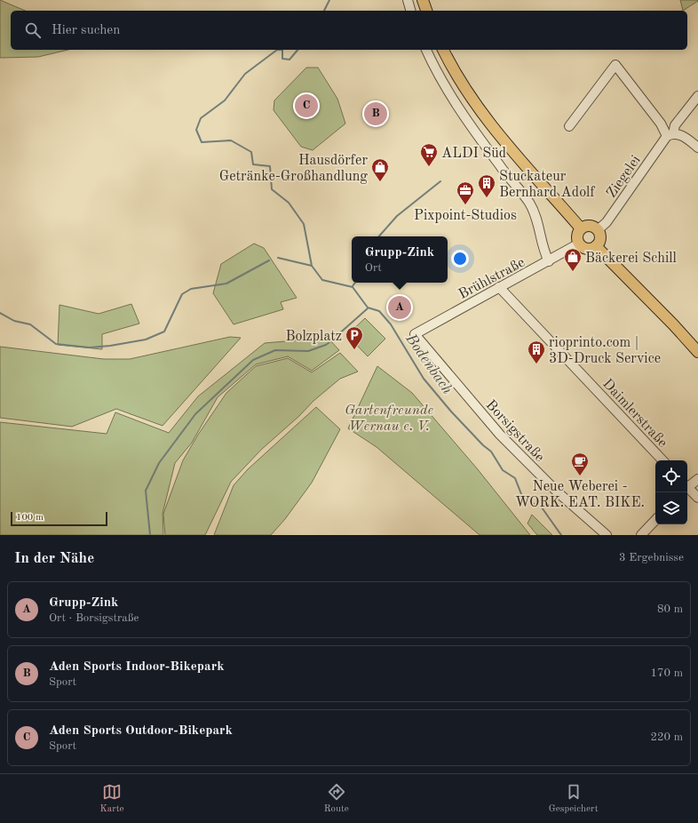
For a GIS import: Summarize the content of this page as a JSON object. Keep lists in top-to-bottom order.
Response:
{
  "streets": {
    "street": [
      "Ziegelei",
      "Brühlstraße",
      "Daimlerstraße",
      "Borsigstraße"
    ]
  },
  "crossings": [
    ["Ziegelei", "Brühlstraße"],
    ["Brühlstraße", "Daimlerstraße"],
    ["Brühlstraße", "Borsigstraße"]
  ],
  "water": ["Bodenbach"],
  "parks": ["Gartenfreunde Wernau e. V."],
  "places": {
    "supermarket": ["ALDI Süd"],
    "shop": ["Hausdörfer Getränke-Großhandlung", "Bäckerei Schill"],
    "building": ["Stuckateur Bernhard Adolf", "rioprinto.com | 3D-Druck Service"],
    "office": ["Pixpoint-Studios"],
    "parking": ["Bolzplatz"],
    "cafe": ["Neue Weberei - WORK. EAT. BIKE."]
  },
  "scale_bar": "100 m",
  "page": {
    "search": "Hier suchen",
    "pins": ["C", "B", "A"],
    "popup": ["Grupp-Zink", "Ort"],
    "scale": "100 m",
    "heading": ["In der Nähe", "3 Ergebnisse"],
    "list": [
      {
        "mark": "A",
        "name": "Grupp-Zink",
        "note": "Ort · Borsigstraße",
        "value": "80 m"
      },
      {
        "mark": "B",
        "name": "Aden Sports Indoor-Bikepark",
        "note": "Sport",
        "value": "170 m"
      },
      {
        "mark": "C",
        "name": "Aden Sports Outdoor-Bikepark",
        "note": "Sport",
        "value": "220 m"
      }
    ],
    "nav": ["Karte", "Route", "Gespeichert"]
  }
}
